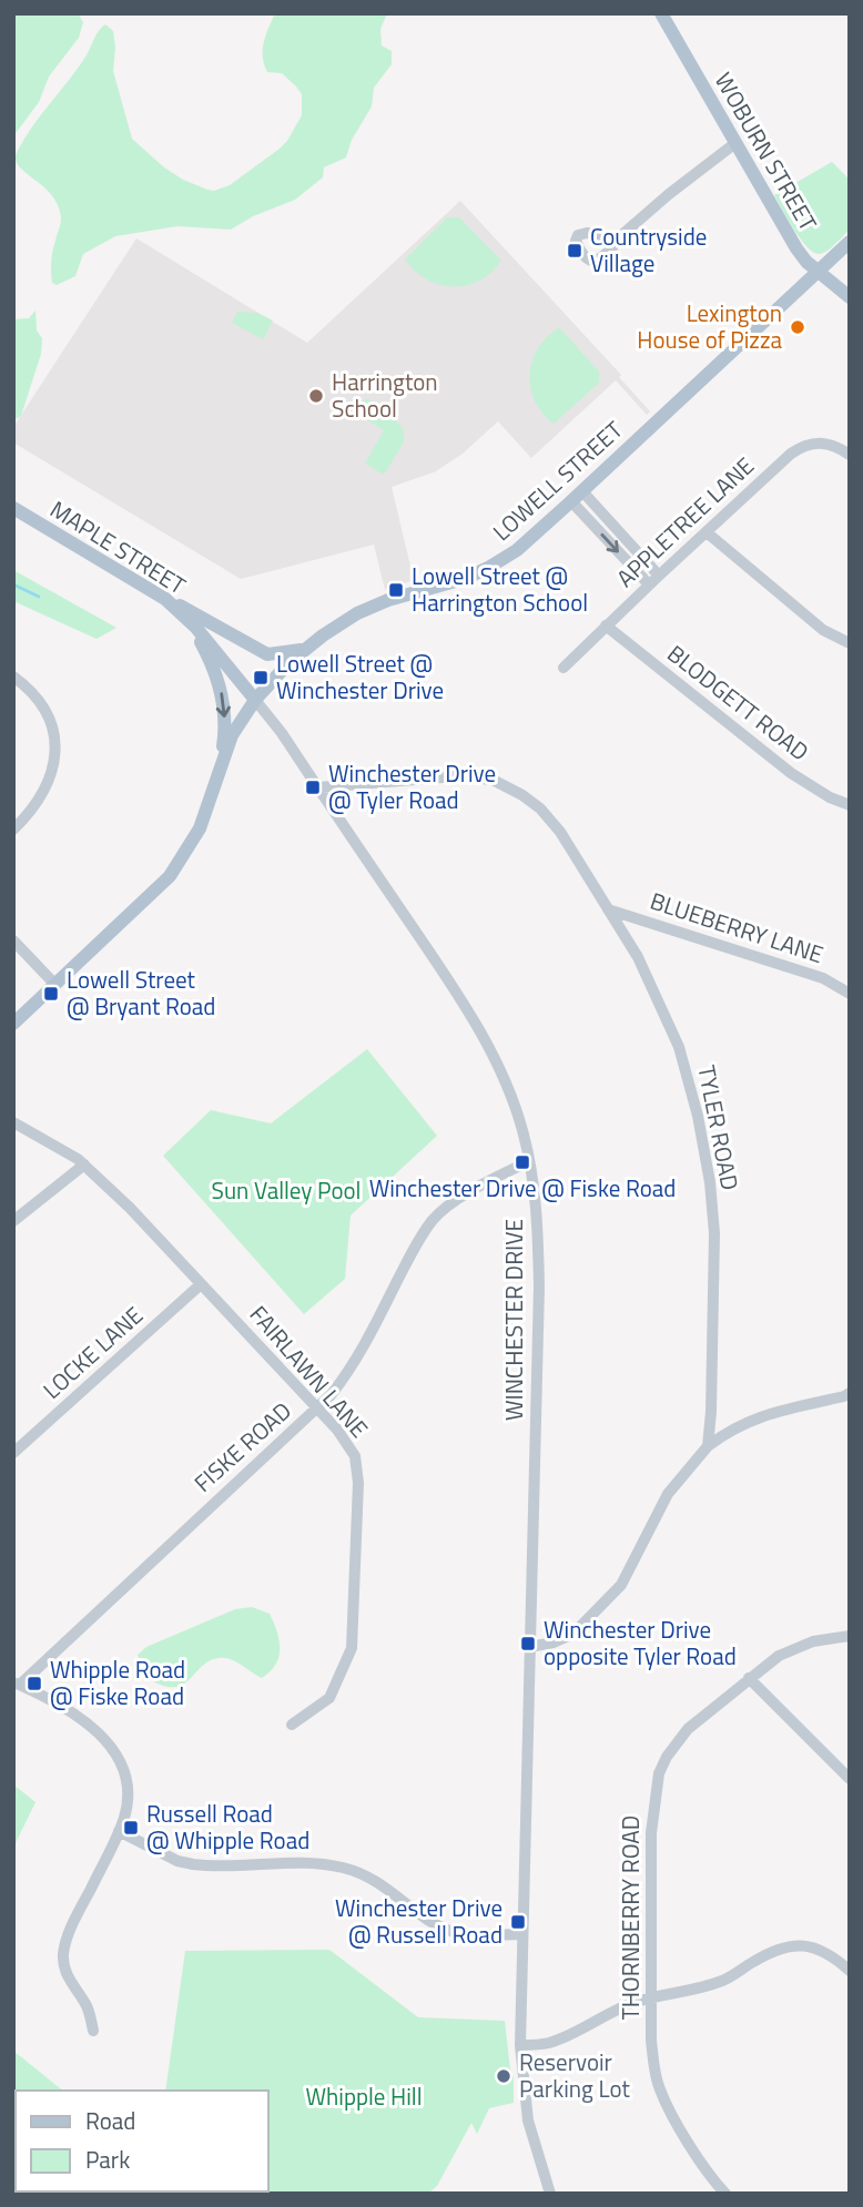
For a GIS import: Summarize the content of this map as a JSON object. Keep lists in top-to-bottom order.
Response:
{
  "streets": {
    "main road": ["WOBURN STREET", "LOWELL STREET", "MAPLE STREET"],
    "street": [
      "APPLETREE LANE",
      "BLODGETT ROAD",
      "BLUEBERRY LANE",
      "TYLER ROAD",
      "WINCHESTER DRIVE",
      "LOCKE LANE",
      "FAIRLAWN LANE",
      "FISKE ROAD",
      "THORNBERRY ROAD"
    ]
  },
  "crossings": [
    ["WOBURN STREET", "LOWELL STREET"],
    ["LOWELL STREET", "MAPLE STREET"],
    ["LOWELL STREET", "WINCHESTER DRIVE"],
    ["APPLETREE LANE", "BLODGETT ROAD"],
    ["MAPLE STREET", "WINCHESTER DRIVE"],
    ["BLUEBERRY LANE", "TYLER ROAD"],
    ["TYLER ROAD", "WINCHESTER DRIVE"],
    ["WINCHESTER DRIVE", "FISKE ROAD"],
    ["LOCKE LANE", "FAIRLAWN LANE"],
    ["FAIRLAWN LANE", "FISKE ROAD"]
  ],
  "parks": ["Sun Valley Pool", "Whipple Hill"],
  "places": {
    "transit": [
      "Countryside Village",
      "Lowell Street @ Harrington School",
      "Lowell Street @ Winchester Drive",
      "Winchester Drive @ Tyler Road",
      "Lowell Street @ Bryant Road",
      "Winchester Drive @ Fiske Road",
      "Winchester Drive opposite Tyler Road",
      "Whipple Road @ Fiske Road",
      "Russell Road @ Whipple Road",
      "Winchester Drive @ Russell Road"
    ],
    "other": ["Lexington House of Pizza", "Harrington School", "Reservoir Parking Lot"]
  },
  "legend": ["Road", "Park"]
}
